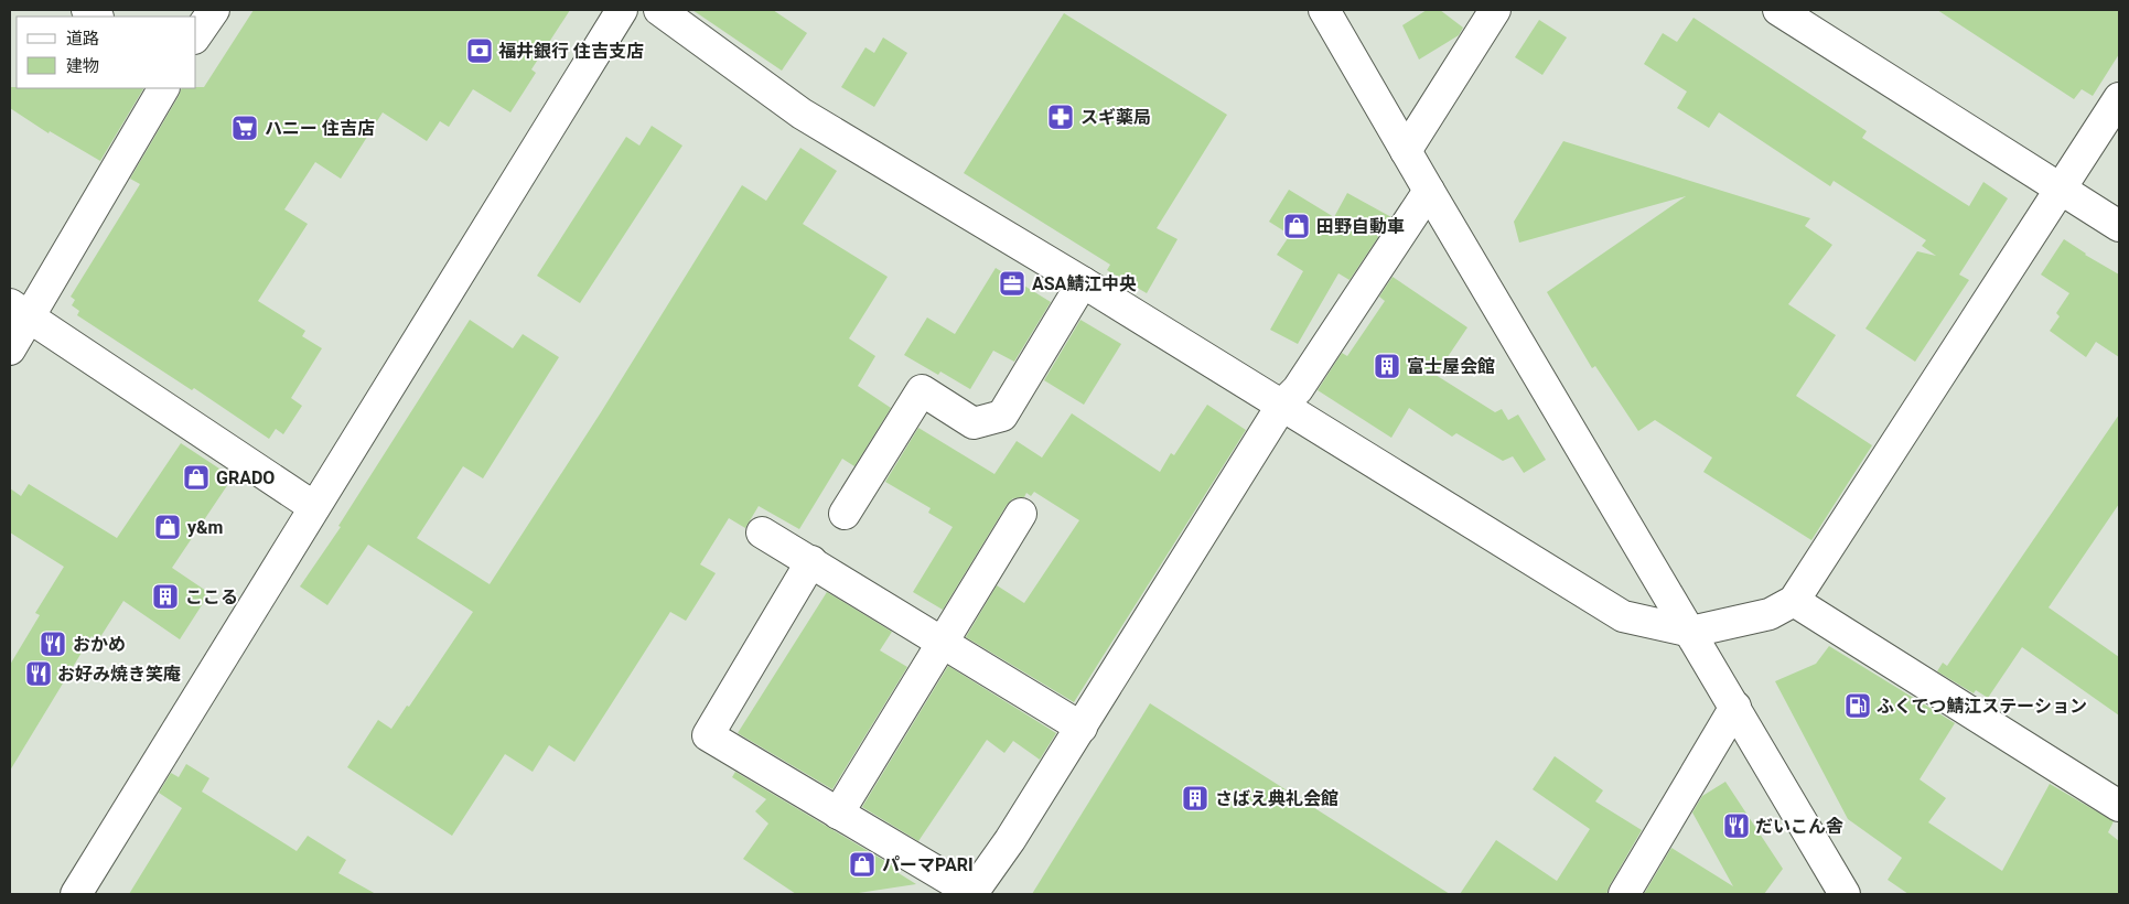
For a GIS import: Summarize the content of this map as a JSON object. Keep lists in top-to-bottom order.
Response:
{
  "places": {
    "bank": ["福井銀行 住吉支店"],
    "pharmacy": ["スギ薬局"],
    "supermarket": ["ハニー 住吉店"],
    "shop": [
      "田野自動車",
      "GRADO",
      "y&m",
      "パーマPARI"
    ],
    "office": ["ASA鯖江中央"],
    "building": ["富士屋会館", "ここる", "さばえ典礼会館"],
    "restaurant": ["おかめ", "お好み焼き笑庵", "だいこん舎"],
    "fuel station": ["ふくてつ鯖江ステーション"]
  },
  "legend": ["道路", "建物"]
}
